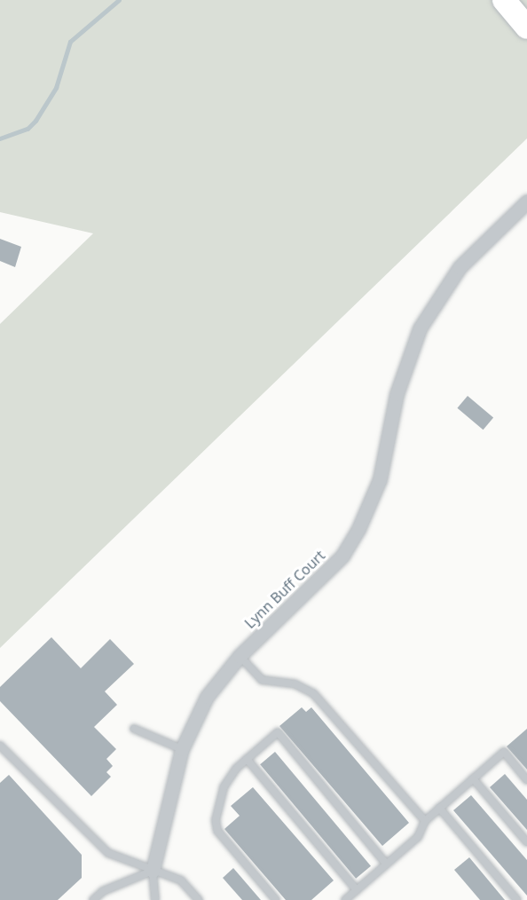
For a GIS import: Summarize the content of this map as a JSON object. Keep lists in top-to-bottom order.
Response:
{
  "streets": {
    "street": ["Lynn Buff Court"]
  }
}
